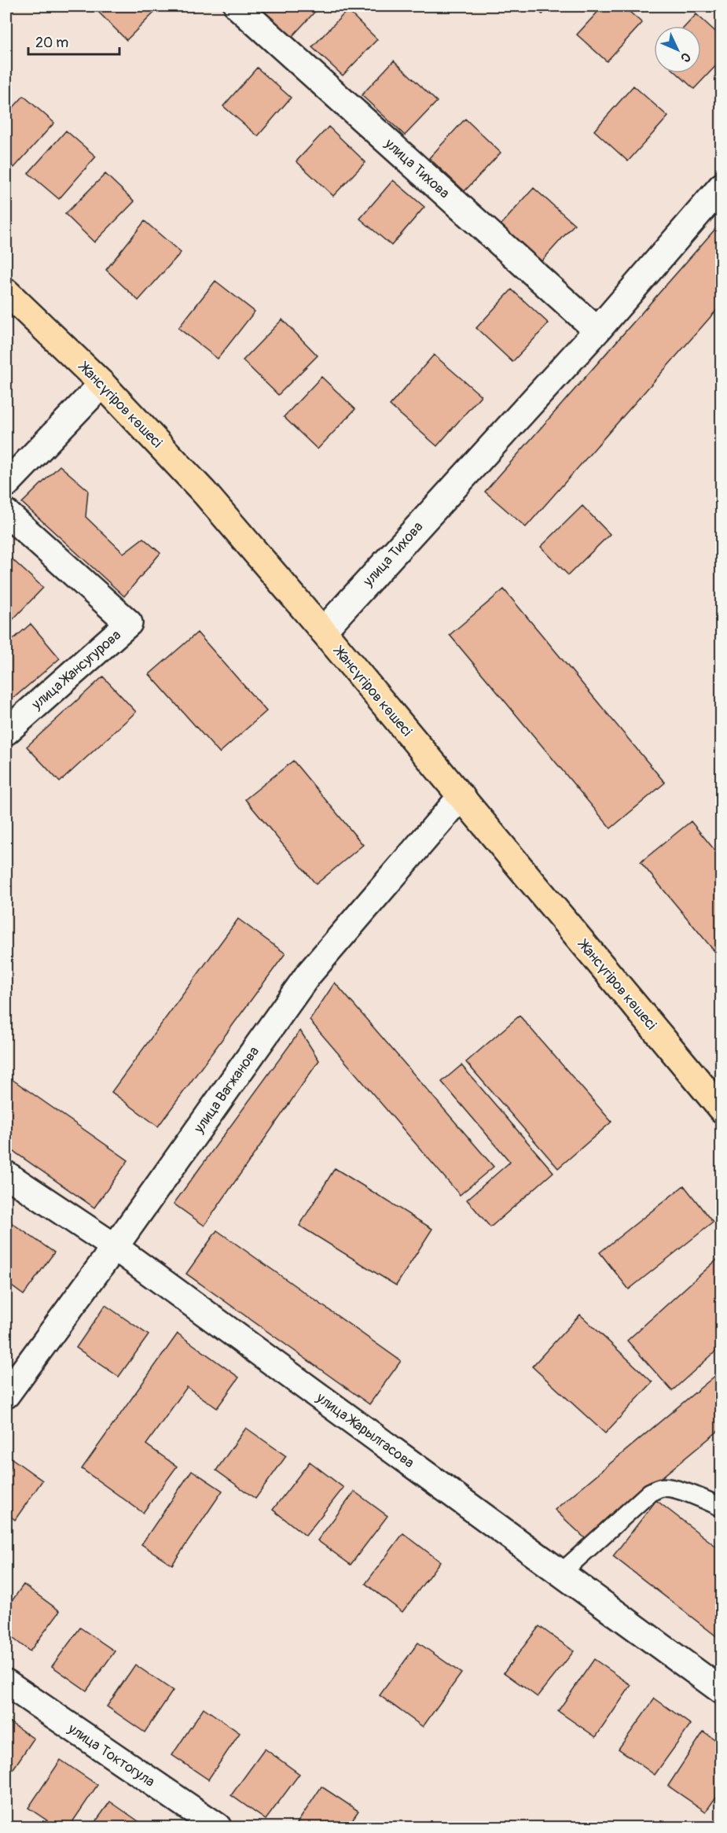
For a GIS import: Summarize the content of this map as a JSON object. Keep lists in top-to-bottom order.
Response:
{
  "streets": {
    "main road": ["Жансүгіров көшесі"],
    "street": [
      "улица Тихова",
      "улица Жансугурова",
      "улица Вагжанова",
      "улица Жарылгасова",
      "улица Токтогула"
    ]
  },
  "crossings": [
    ["улица Тихова", "Жансүгіров көшесі"],
    ["Жансүгіров көшесі", "улица Вагжанова"],
    ["улица Вагжанова", "улица Жарылгасова"]
  ],
  "scale_bar": "20 m",
  "north": "bottom right"
}
